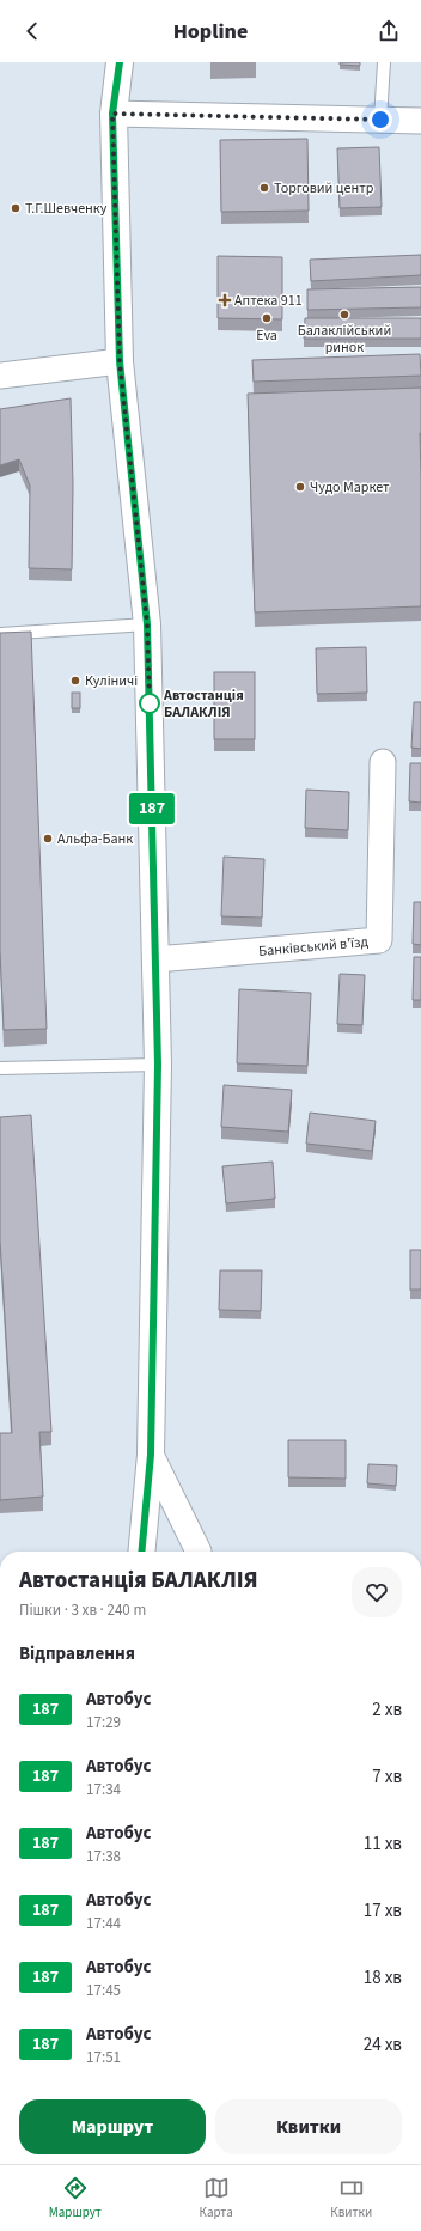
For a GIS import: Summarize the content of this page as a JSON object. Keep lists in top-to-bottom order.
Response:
{
  "streets": {
    "street": ["Банківський в'їзд"]
  },
  "places": {
    "other": [
      "Торговий центр",
      "Т.Г.Шевченку",
      "Балаклійський ринок",
      "Eva",
      "Чудо Маркет",
      "Куліничі",
      "Автостанція БАЛАКЛІЯ",
      "Альфа-Банк"
    ],
    "health": ["Аптека 911"]
  },
  "lines": ["bus line 187"],
  "page": {
    "header": "Hopline",
    "on_map": "187",
    "heading": [
      ["Автостанція БАЛАКЛІЯ", "Пішки · 3 хв · 240 m"],
      "Відправлення"
    ],
    "list": [
      {
        "mark": "187",
        "name": "Автобус",
        "note": "17:29",
        "value": "2 хв"
      },
      {
        "mark": "187",
        "name": "Автобус",
        "note": "17:34",
        "value": "7 хв"
      },
      {
        "mark": "187",
        "name": "Автобус",
        "note": "17:38",
        "value": "11 хв"
      },
      {
        "mark": "187",
        "name": "Автобус",
        "note": "17:44",
        "value": "17 хв"
      },
      {
        "mark": "187",
        "name": "Автобус",
        "note": "17:45",
        "value": "18 хв"
      },
      {
        "mark": "187",
        "name": "Автобус",
        "note": "17:51",
        "value": "24 хв"
      }
    ],
    "buttons": ["Маршрут", "Квитки"],
    "tabs": ["Маршрут", "Карта", "Квитки"]
  }
}
